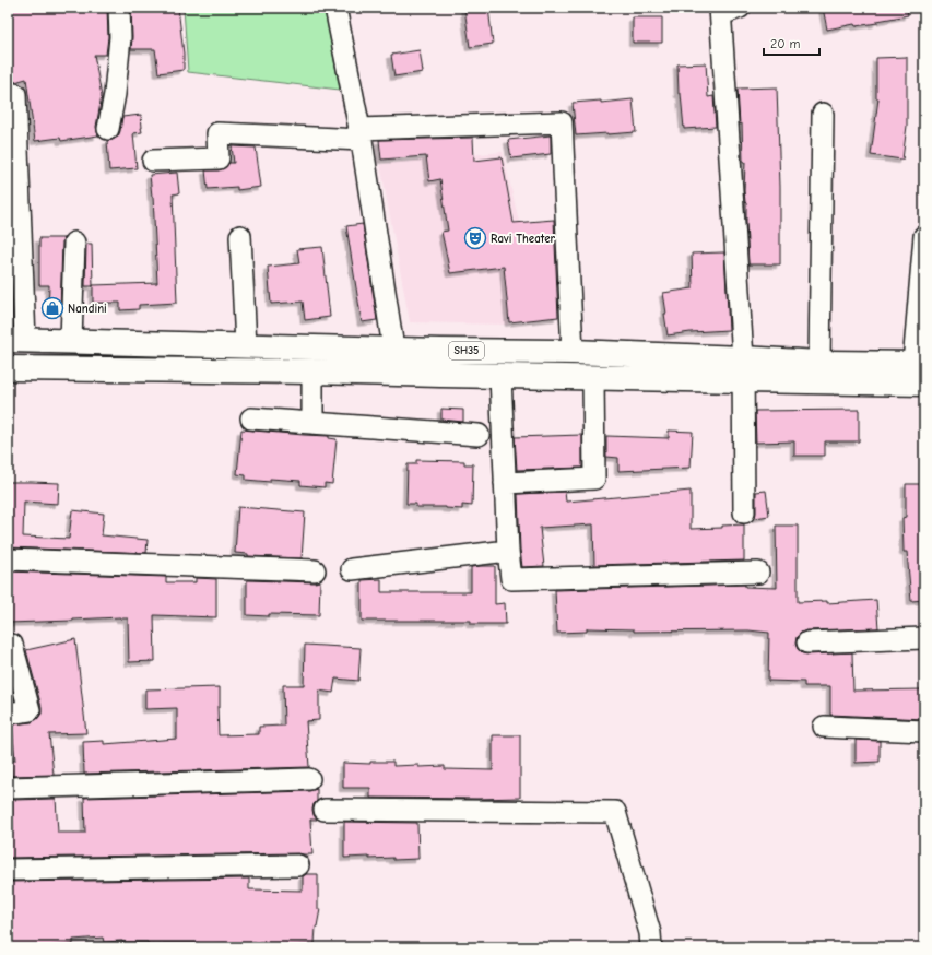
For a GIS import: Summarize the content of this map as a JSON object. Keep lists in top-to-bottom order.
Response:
{
  "streets": {
    "main road": ["SH35"]
  },
  "places": {
    "theatre": ["Ravi Theater"],
    "shop": ["Nandini"]
  },
  "scale_bar": "20 m"
}
